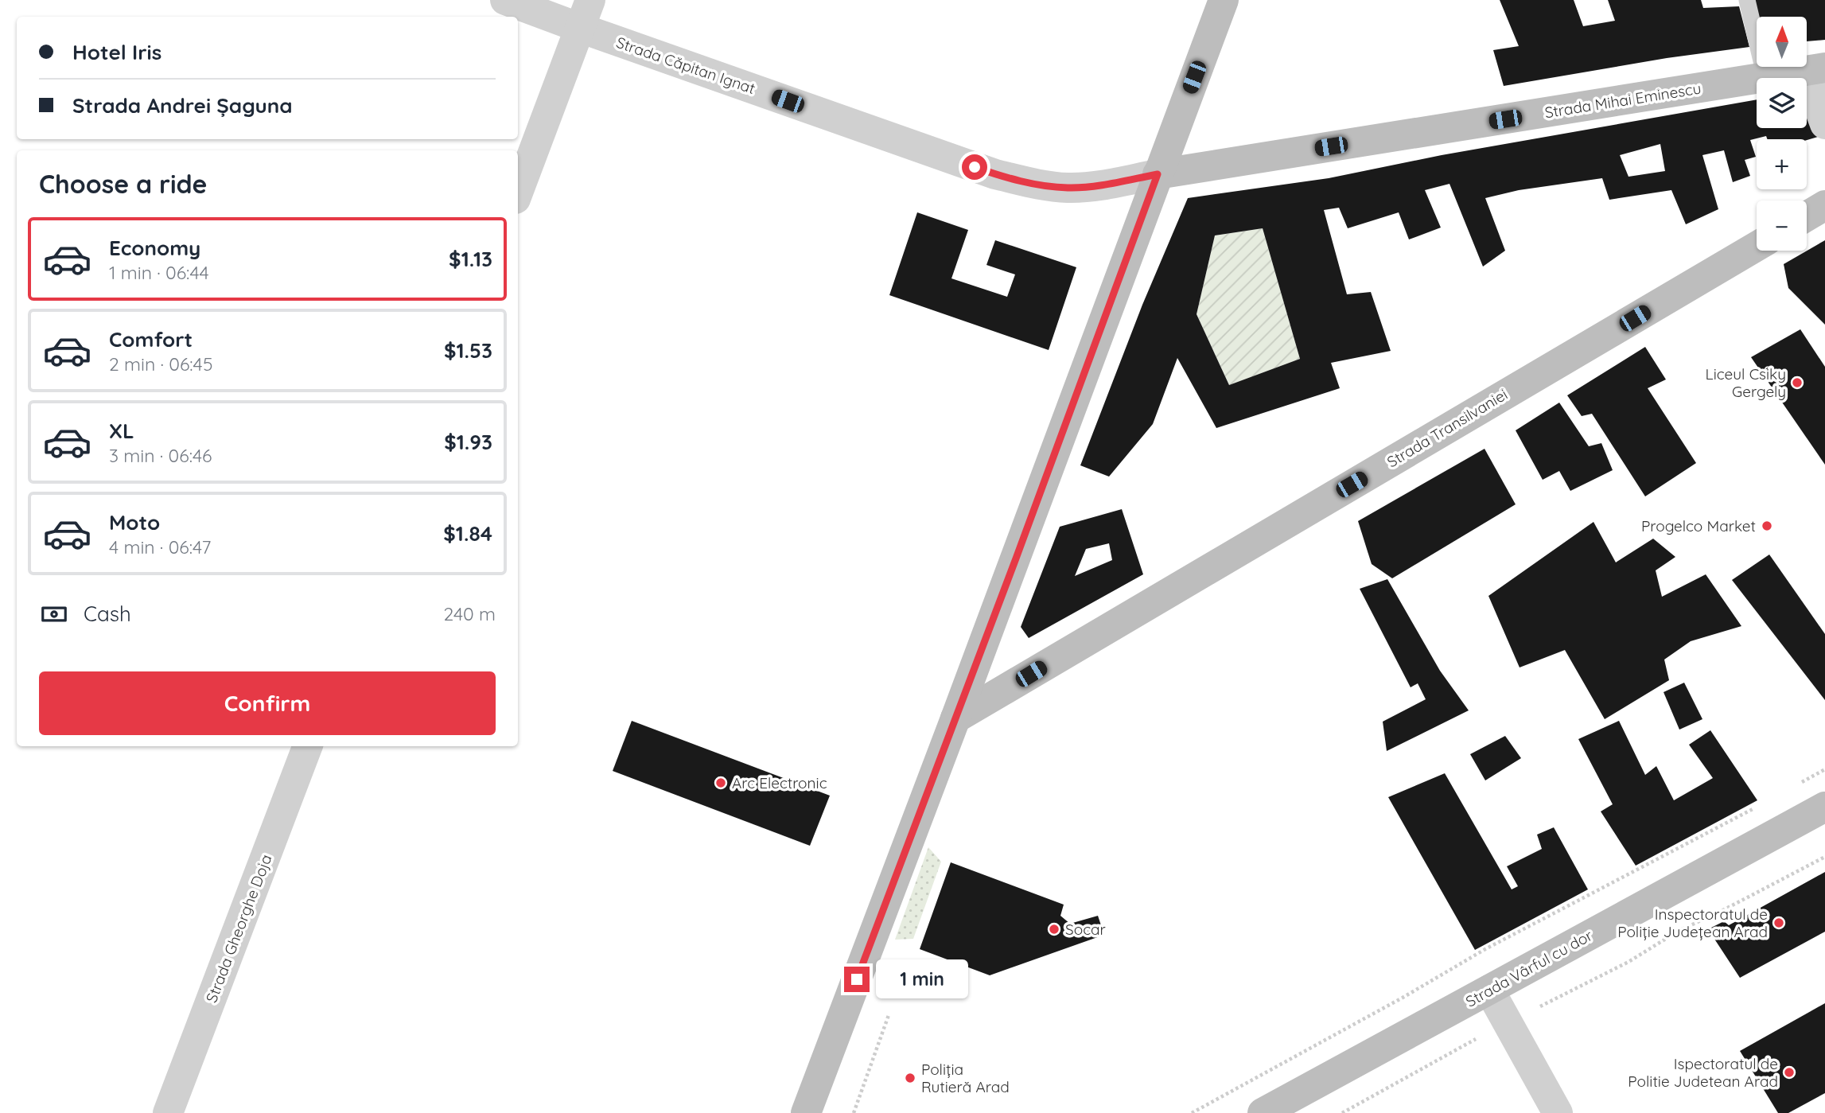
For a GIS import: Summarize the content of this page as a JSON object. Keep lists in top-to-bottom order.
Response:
{
  "streets": {
    "street": [
      "Strada Căpitan Ignat",
      "Strada Mihai Eminescu",
      "Strada Transilvaniei",
      "Strada Gheorghe Doja",
      "Strada Vârful cu dor"
    ]
  },
  "crossings": [
    ["Strada Căpitan Ignat", "Strada Mihai Eminescu"]
  ],
  "places": [
    "Liceul Csiky Gergely",
    "Progelco Market",
    "Arc Electronic",
    "Inspectoratul de Poliție Județean Arad",
    "Socar",
    "Ispectoratul de Politie Judetean Arad",
    "Poliția Rutieră Arad"
  ],
  "north": "top",
  "page": {
    "map_buttons": ["+", "−"],
    "banner": ["Hotel Iris", "Strada Andrei Șaguna"],
    "heading": "Choose a ride",
    "list": [
      {
        "name": "Economy",
        "note": "1 min · 06:44",
        "value": "$1.13"
      },
      {
        "name": "Comfort",
        "note": "2 min · 06:45",
        "value": "$1.53"
      },
      {
        "name": "XL",
        "note": "3 min · 06:46",
        "value": "$1.93"
      },
      {
        "name": "Moto",
        "note": "4 min · 06:47",
        "value": "$1.84"
      }
    ],
    "pay": ["Cash", "240 m"],
    "buttons": "Confirm",
    "bubble": "1 min"
  }
}
